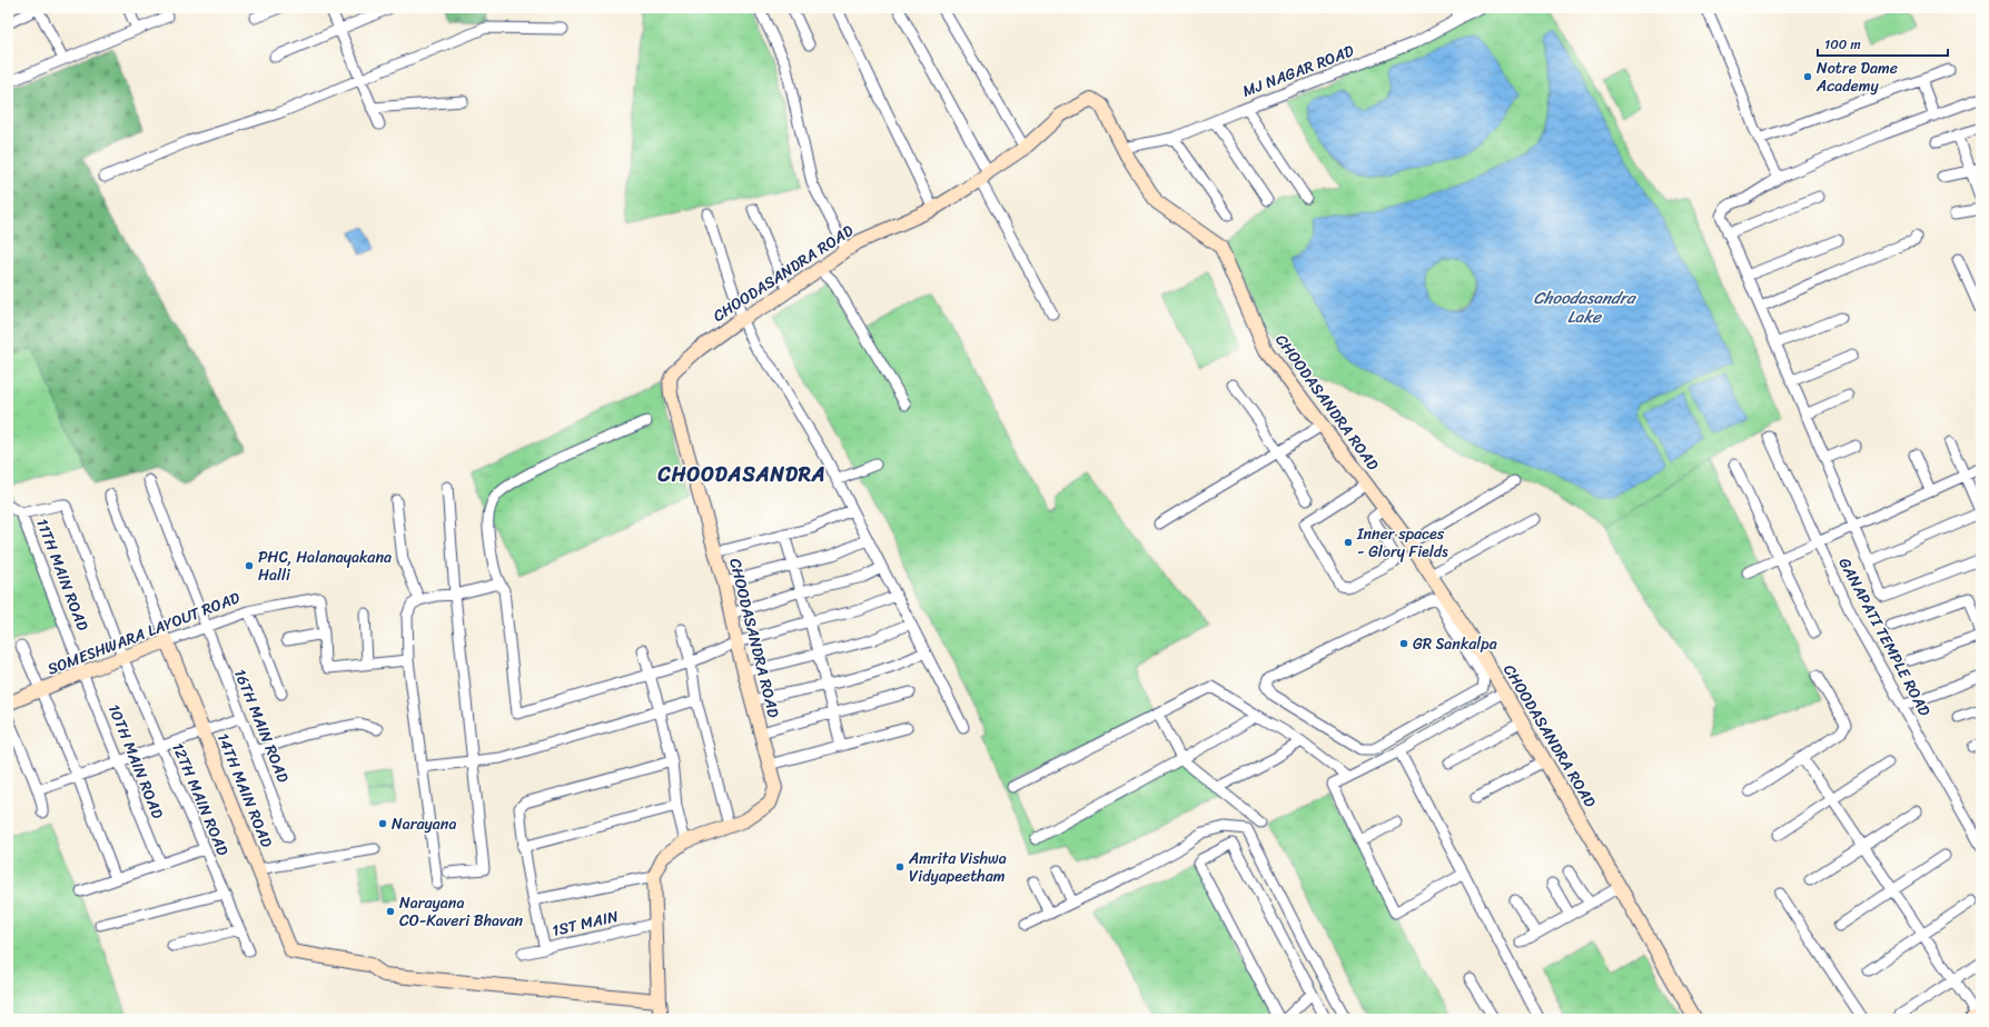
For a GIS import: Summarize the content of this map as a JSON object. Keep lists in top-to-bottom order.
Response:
{
  "streets": {
    "street": [
      "MJ NAGAR ROAD",
      "CHOODASANDRA ROAD",
      "11TH MAIN ROAD",
      "SOMESHWARA LAYOUT ROAD",
      "GANAPATI TEMPLE ROAD",
      "16TH MAIN ROAD",
      "10TH MAIN ROAD",
      "14TH MAIN ROAD",
      "12TH MAIN ROAD",
      "1ST MAIN"
    ]
  },
  "crossings": [
    ["MJ NAGAR ROAD", "CHOODASANDRA ROAD"],
    ["11TH MAIN ROAD", "SOMESHWARA LAYOUT ROAD"],
    ["11TH MAIN ROAD", "10TH MAIN ROAD"],
    ["11TH MAIN ROAD", "12TH MAIN ROAD"],
    ["SOMESHWARA LAYOUT ROAD", "16TH MAIN ROAD"],
    ["SOMESHWARA LAYOUT ROAD", "10TH MAIN ROAD"],
    ["SOMESHWARA LAYOUT ROAD", "14TH MAIN ROAD"],
    ["SOMESHWARA LAYOUT ROAD", "12TH MAIN ROAD"]
  ],
  "districts": ["CHOODASANDRA"],
  "water": ["Choodasandra Lake"],
  "places": [
    "Notre Dame Academy",
    "Inner spaces - Glory Fields",
    "PHC, Halanayakana Halli",
    "GR Sankalpa",
    "Narayana",
    "Amrita Vishwa Vidyapeetham",
    "Narayana CO-Kaveri Bhavan"
  ],
  "scale_bar": "100 m"
}
